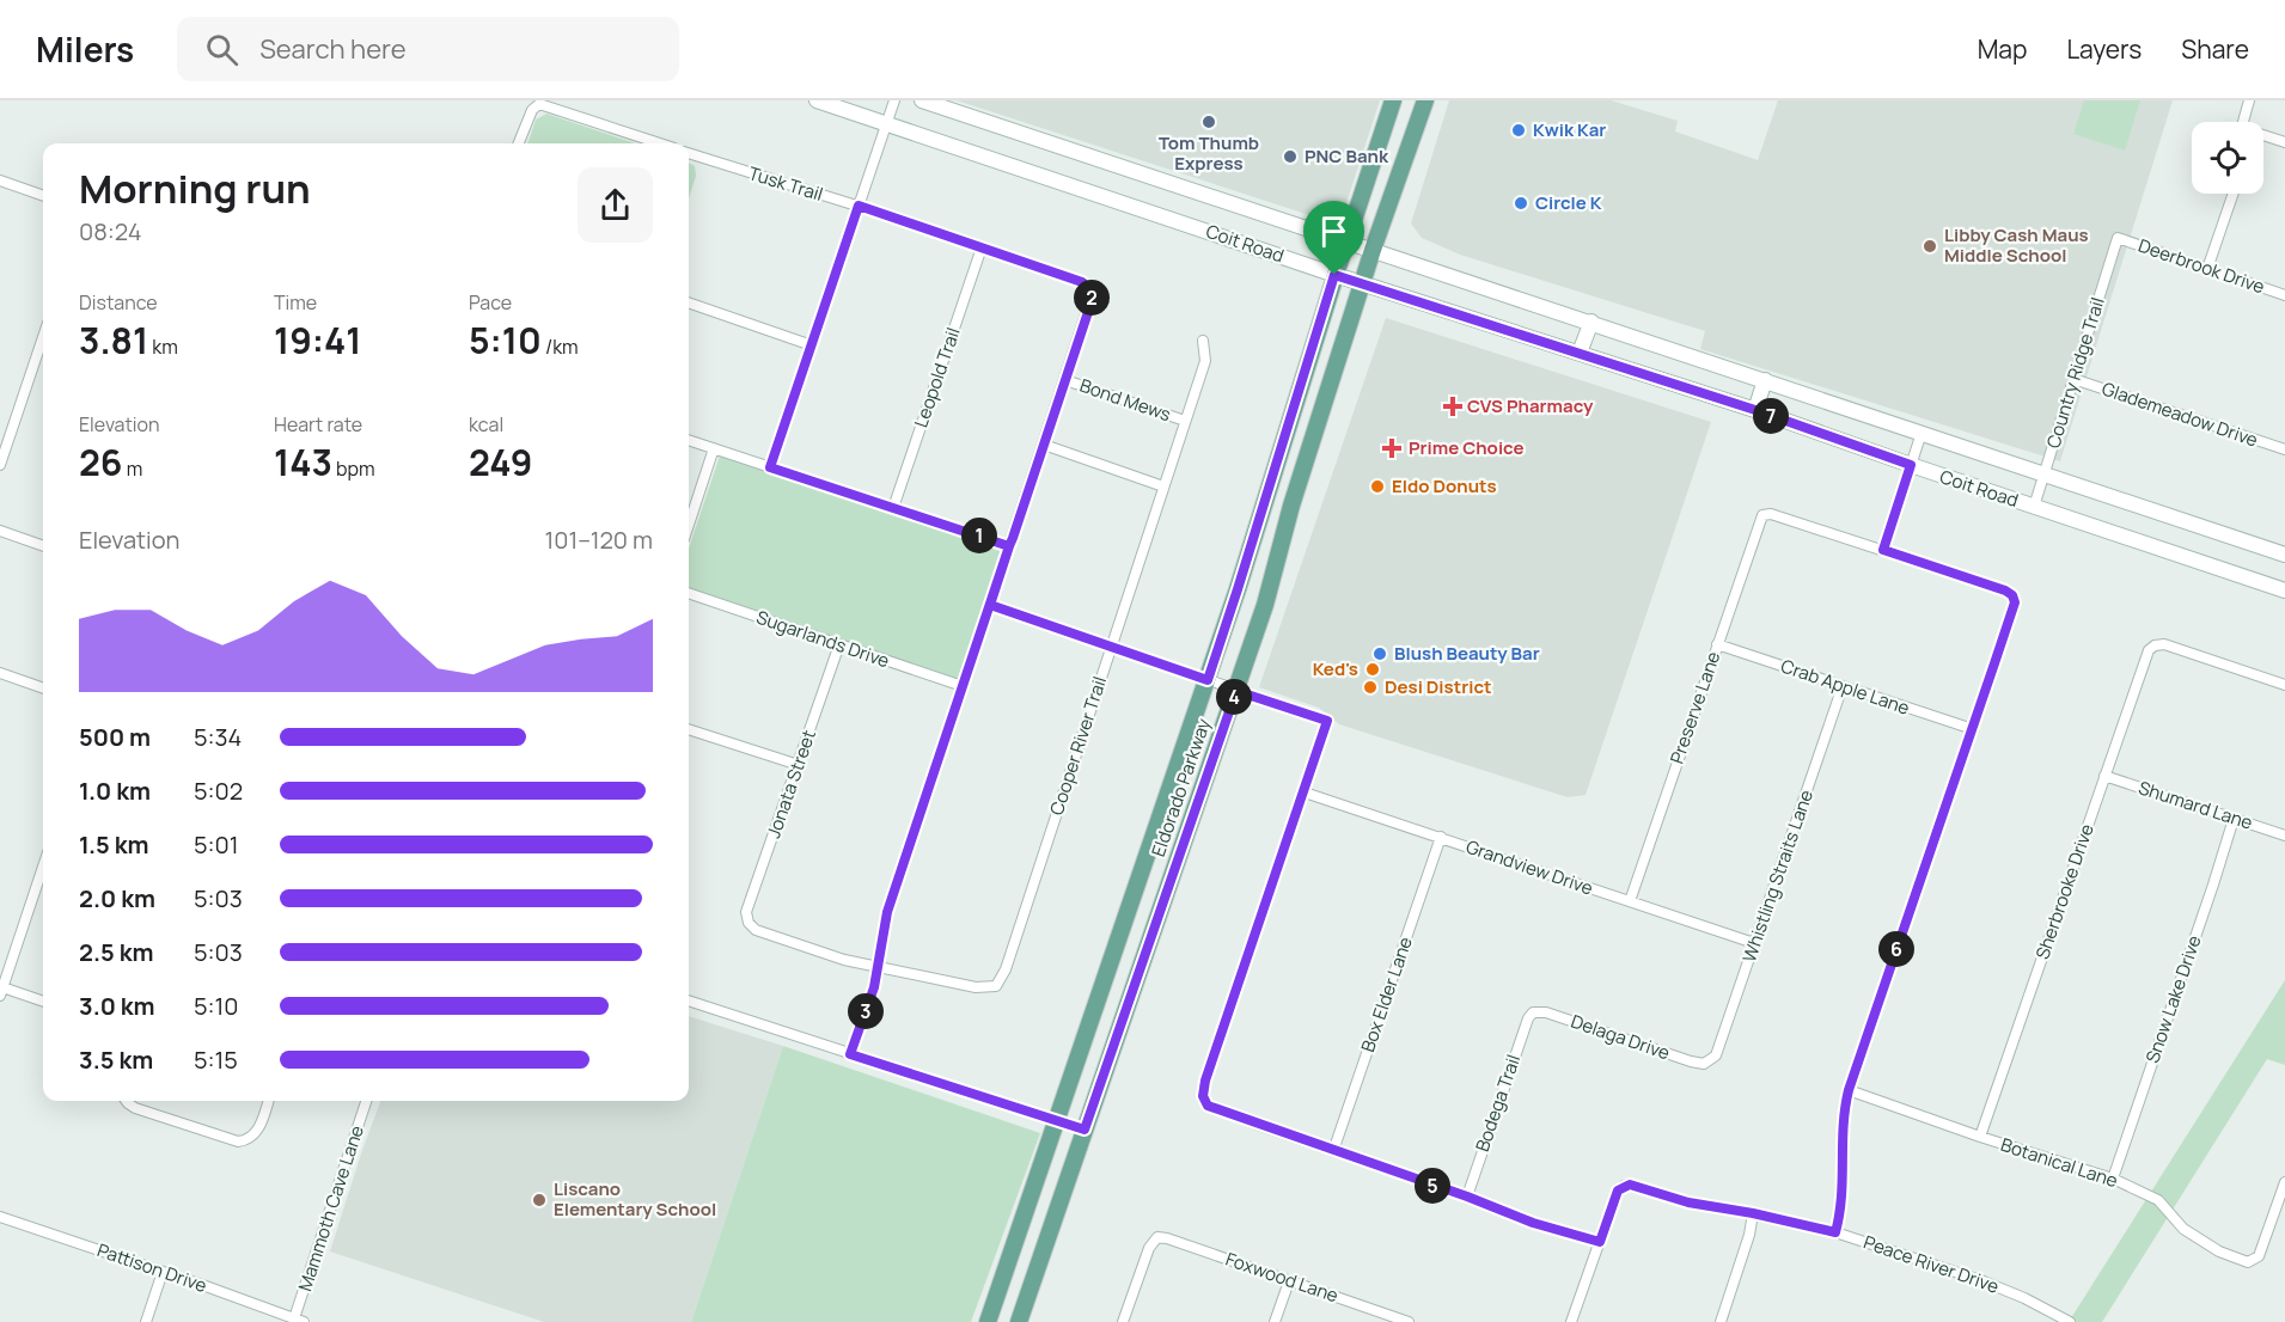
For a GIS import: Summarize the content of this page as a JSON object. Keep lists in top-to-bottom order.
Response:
{
  "streets": {
    "main road": ["Coit Road", "Eldorado Parkway"],
    "street": [
      "Tusk Trail",
      "Deerbrook Drive",
      "Country Ridge Trail",
      "Leopold Trail",
      "Bond Mews",
      "Glademeadow Drive",
      "Sugarlands Drive",
      "Crab Apple Lane",
      "Preserve Lane",
      "Cooper River Trail",
      "Jonata Street",
      "Shumard Lane",
      "Grandview Drive",
      "Whistling Straits Lane",
      "Sherbrooke Drive",
      "Box Elder Lane",
      "Snow Lake Drive",
      "Delaga Drive",
      "Bodega Trail",
      "Botanical Lane",
      "Mammoth Cave Lane",
      "Peace River Drive",
      "Pattison Drive",
      "Foxwood Lane"
    ]
  },
  "crossings": [
    ["Tusk Trail", "Leopold Trail"],
    ["Tusk Trail", "Bond Mews"],
    ["Coit Road", "Country Ridge Trail"],
    ["Coit Road", "Eldorado Parkway"],
    ["Deerbrook Drive", "Country Ridge Trail"],
    ["Country Ridge Trail", "Glademeadow Drive"],
    ["Bond Mews", "Cooper River Trail"],
    ["Sugarlands Drive", "Jonata Street"],
    ["Crab Apple Lane", "Preserve Lane"],
    ["Crab Apple Lane", "Whistling Straits Lane"],
    ["Preserve Lane", "Grandview Drive"],
    ["Cooper River Trail", "Jonata Street"],
    ["Shumard Lane", "Sherbrooke Drive"],
    ["Shumard Lane", "Snow Lake Drive"],
    ["Grandview Drive", "Whistling Straits Lane"],
    ["Grandview Drive", "Box Elder Lane"],
    ["Whistling Straits Lane", "Delaga Drive"],
    ["Sherbrooke Drive", "Botanical Lane"],
    ["Snow Lake Drive", "Botanical Lane"],
    ["Delaga Drive", "Bodega Trail"],
    ["Mammoth Cave Lane", "Pattison Drive"]
  ],
  "places": {
    "other": [
      "Tom Thumb Express",
      "Kwik Kar",
      "PNC Bank",
      "Circle K",
      "Libby Cash Maus Middle School",
      "Eldo Donuts",
      "Blush Beauty Bar",
      "Ked's",
      "Desi District",
      "Liscano Elementary School"
    ],
    "health": ["CVS Pharmacy", "Prime Choice"]
  },
  "page": {
    "header": "Milers",
    "search": "Search here",
    "nav": ["Map", "Layers", "Share"],
    "heading": ["Morning run", "08:24"],
    "stats": [
      ["Distance", "3.81 km"],
      ["Time", "19:41"],
      ["Pace", "5:10 /km"],
      ["Elevation", "26 m"],
      ["Heart rate", "143 bpm"],
      ["kcal", "249"]
    ],
    "pins": [
      "2",
      "7",
      "1",
      "4",
      "6",
      "3",
      "5"
    ],
    "chart": ["Elevation", "101–120 m"],
    "list": [
      {
        "name": "500 m",
        "note": "5:34"
      },
      {
        "name": "1.0 km",
        "note": "5:02"
      },
      {
        "name": "1.5 km",
        "note": "5:01"
      },
      {
        "name": "2.0 km",
        "note": "5:03"
      },
      {
        "name": "2.5 km",
        "note": "5:03"
      },
      {
        "name": "3.0 km",
        "note": "5:10"
      },
      {
        "name": "3.5 km",
        "note": "5:15"
      }
    ]
  }
}
